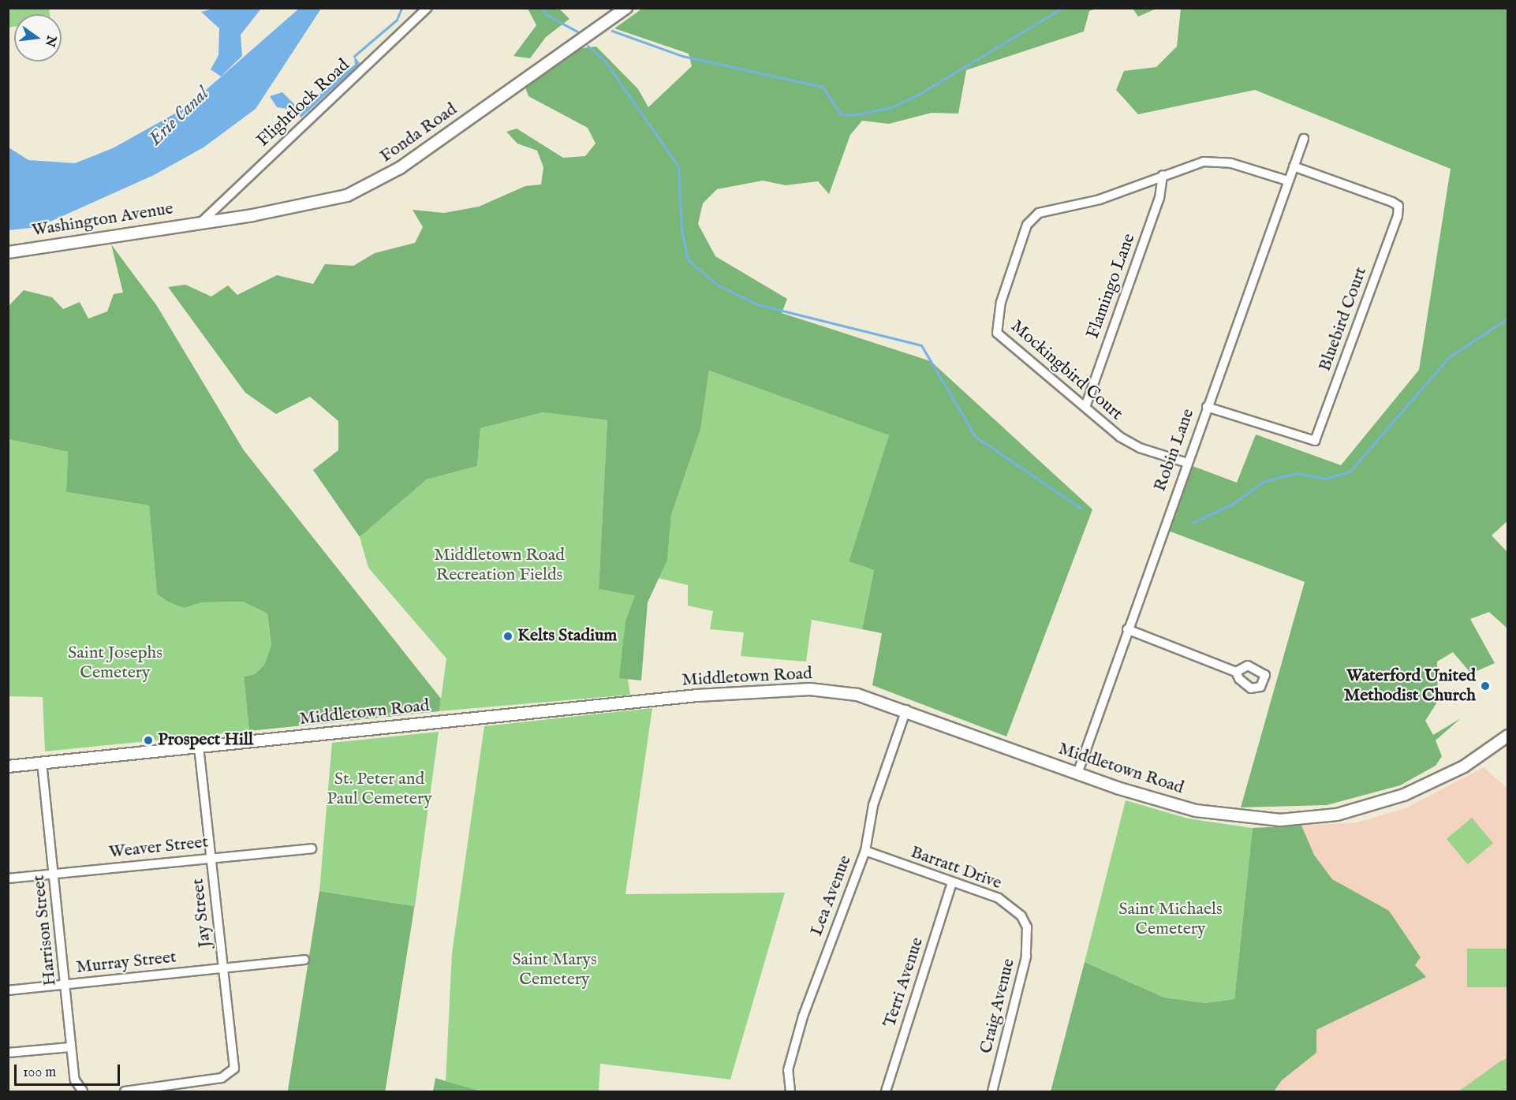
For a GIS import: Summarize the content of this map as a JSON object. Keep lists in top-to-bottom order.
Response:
{
  "streets": {
    "street": [
      "Flightlock Road",
      "Fonda Road",
      "Washington Avenue",
      "Flamingo Lane",
      "Bluebird Court",
      "Mockingbird Court",
      "Robin Lane",
      "Middletown Road",
      "Weaver Street",
      "Barratt Drive",
      "Lea Avenue",
      "Jay Street",
      "Harrison Street",
      "Murray Street",
      "Terri Avenue",
      "Craig Avenue"
    ]
  },
  "crossings": [
    ["Flightlock Road", "Fonda Road"],
    ["Flightlock Road", "Washington Avenue"],
    ["Fonda Road", "Washington Avenue"],
    ["Flamingo Lane", "Mockingbird Court"],
    ["Bluebird Court", "Robin Lane"],
    ["Mockingbird Court", "Robin Lane"],
    ["Robin Lane", "Middletown Road"],
    ["Middletown Road", "Lea Avenue"],
    ["Middletown Road", "Jay Street"],
    ["Middletown Road", "Harrison Street"],
    ["Weaver Street", "Jay Street"],
    ["Weaver Street", "Harrison Street"],
    ["Barratt Drive", "Lea Avenue"],
    ["Barratt Drive", "Terri Avenue"],
    ["Barratt Drive", "Craig Avenue"],
    ["Jay Street", "Murray Street"],
    ["Harrison Street", "Murray Street"]
  ],
  "water": ["Erie Canal"],
  "parks": [
    "Middletown Road Recreation Fields",
    "Saint Josephs Cemetery",
    "St. Peter and Paul Cemetery",
    "Saint Michaels Cemetery",
    "Saint Marys Cemetery"
  ],
  "places": ["Kelts Stadium", "Waterford United Methodist Church", "Prospect Hill"],
  "scale_bar": "100 m",
  "north": "right"
}
